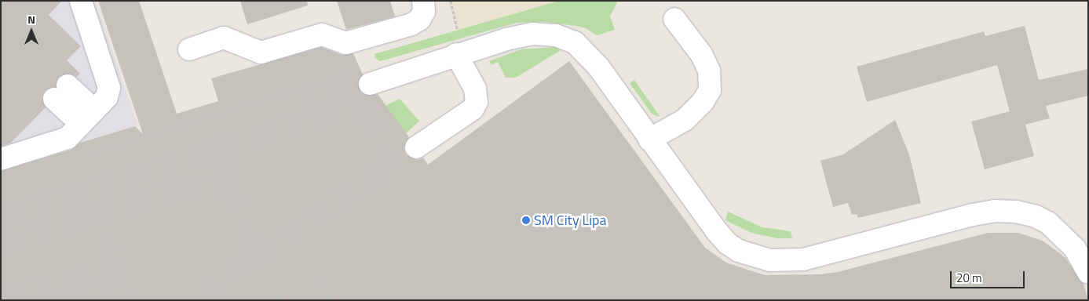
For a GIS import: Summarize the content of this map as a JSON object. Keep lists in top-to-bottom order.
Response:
{
  "places": ["SM City Lipa"],
  "scale_bar": "20 m",
  "north": "top"
}
